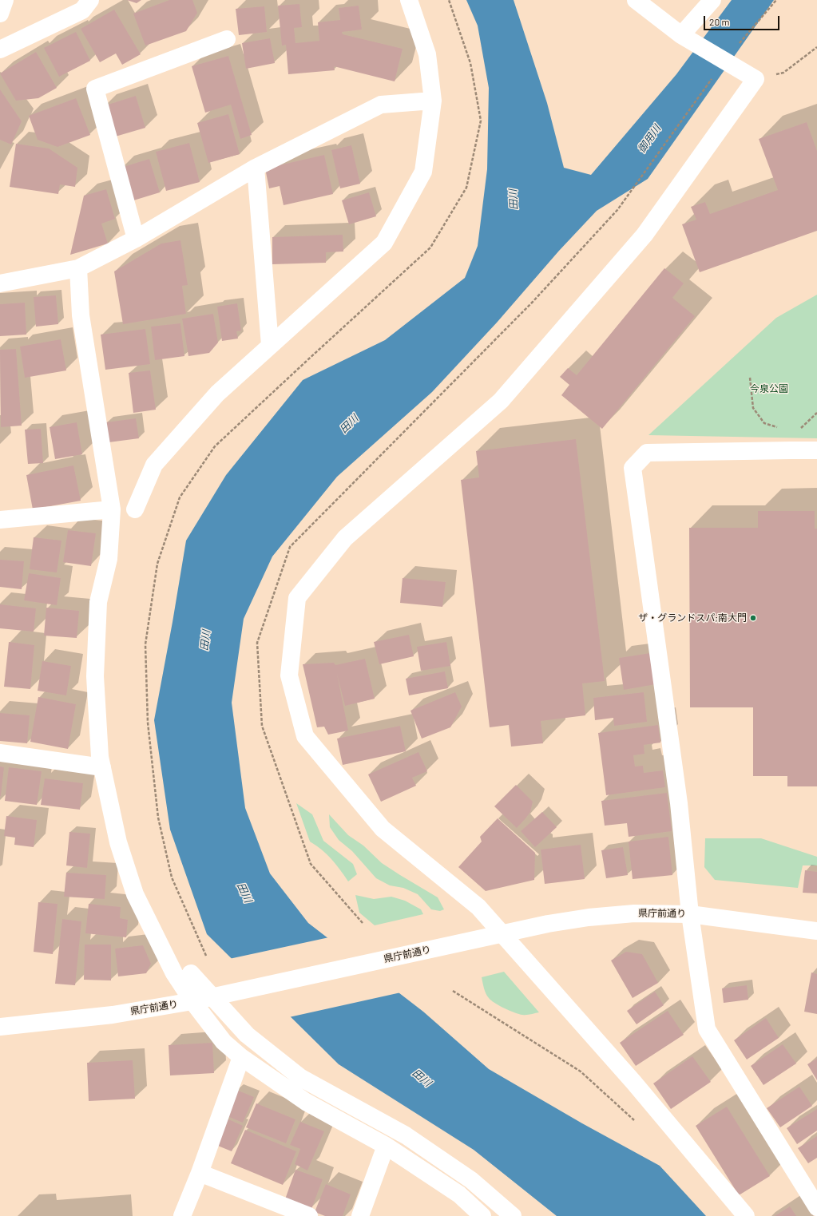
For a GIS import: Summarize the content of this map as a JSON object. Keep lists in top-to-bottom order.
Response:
{
  "streets": {
    "street": ["県庁前通り"]
  },
  "water": ["御用川", "田川"],
  "parks": ["今泉公園"],
  "places": ["ザ・グランドスパ;南大門"],
  "scale_bar": "20 m"
}
